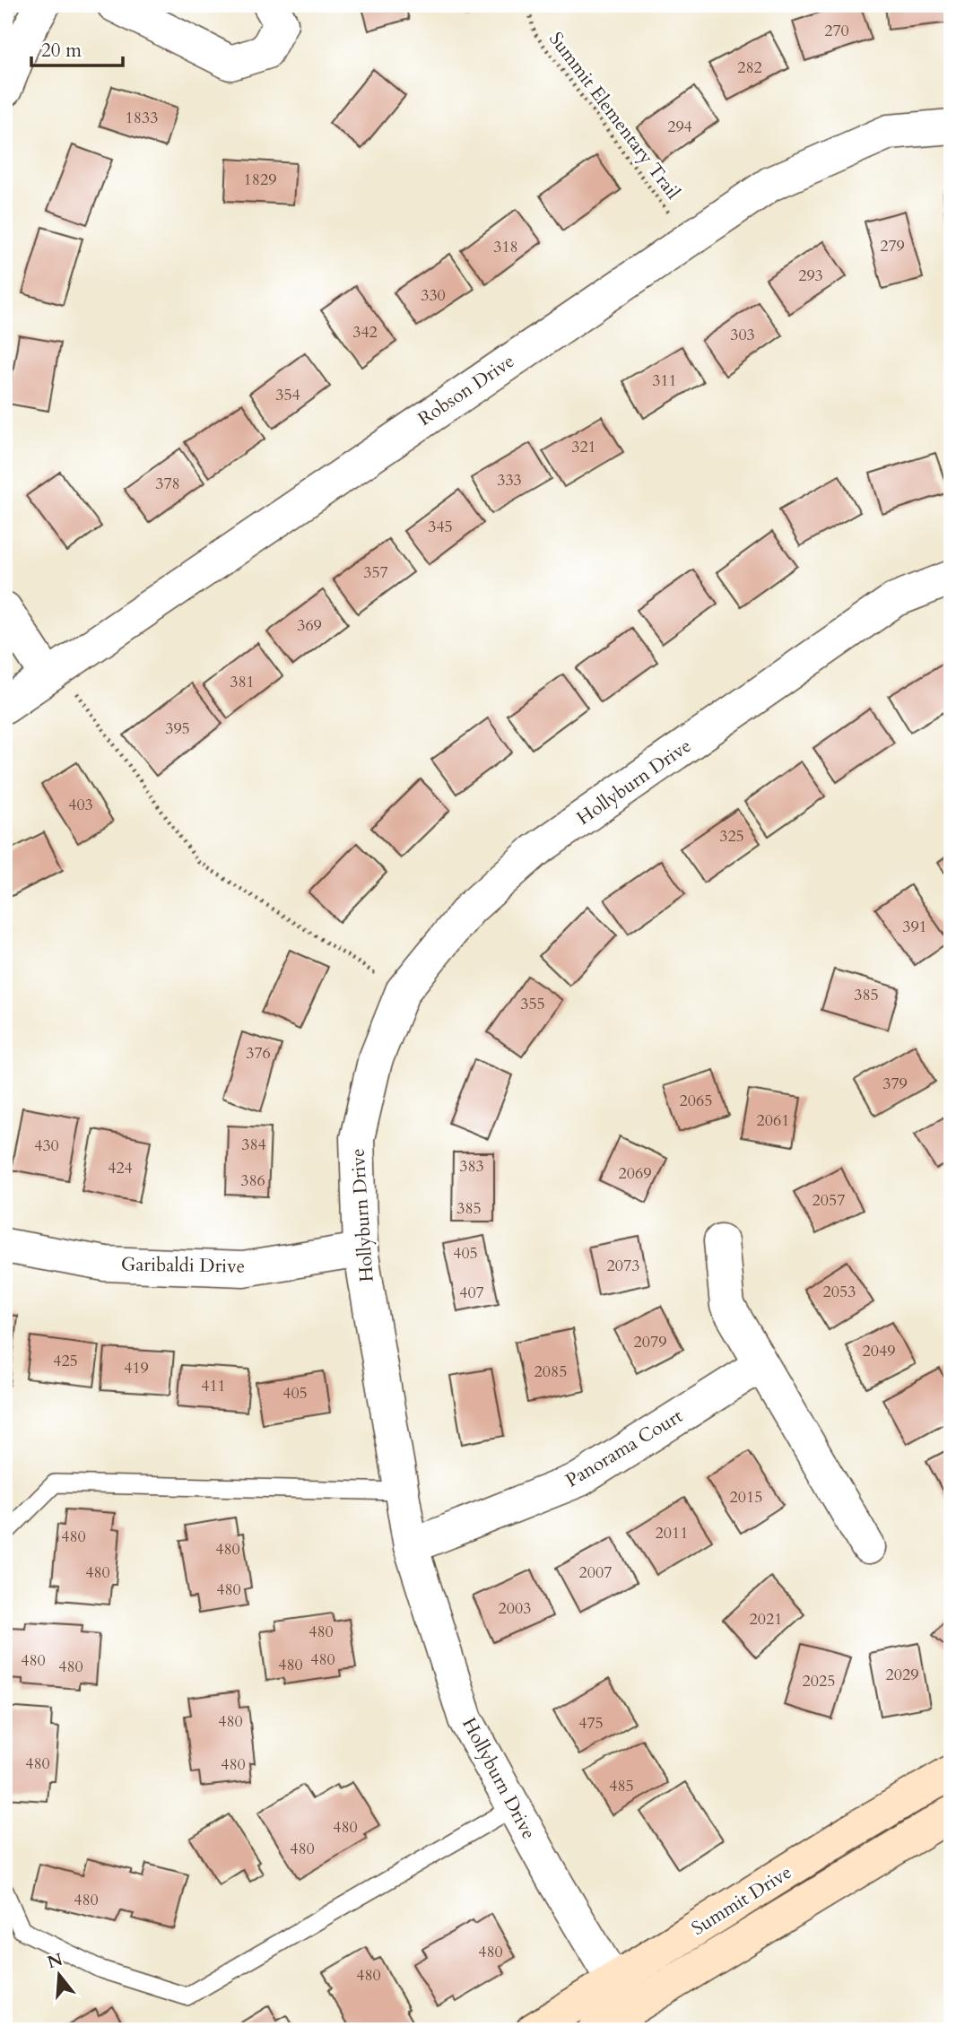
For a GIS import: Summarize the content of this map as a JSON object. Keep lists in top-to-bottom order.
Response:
{
  "streets": {
    "main road": ["Summit Drive"],
    "street": [
      "Robson Drive",
      "Hollyburn Drive",
      "Garibaldi Drive",
      "Panorama Court"
    ],
    "path": ["Summit Elementary Trail"]
  },
  "crossings": [
    ["Summit Elementary Trail", "Robson Drive"],
    ["Hollyburn Drive", "Garibaldi Drive"],
    ["Hollyburn Drive", "Panorama Court"],
    ["Hollyburn Drive", "Summit Drive"]
  ],
  "house_numbers": [
    "270",
    "282",
    "1833",
    "294",
    "1829",
    "279",
    "318",
    "293",
    "330",
    "342",
    "303",
    "311",
    "354",
    "321",
    "333",
    "378",
    "345",
    "357",
    "369",
    "381",
    "395",
    "403",
    "325",
    "391",
    "385",
    "355",
    "376",
    "379",
    "2065",
    "2061",
    "384",
    "430",
    "383",
    "424",
    "2069",
    "386",
    "2057",
    "385",
    "405",
    "2073",
    "2053",
    "407",
    "2079",
    "2049",
    "425",
    "419",
    "2085",
    "411",
    "405",
    "2015",
    "2011",
    "480",
    "480",
    "480",
    "2007",
    "480",
    "2003",
    "2021",
    "480",
    "480",
    "480",
    "480",
    "480",
    "2029",
    "2025",
    "480",
    "475",
    "480",
    "480",
    "485",
    "480",
    "480",
    "480",
    "480",
    "480"
  ],
  "scale_bar": "20 m",
  "north": "top"
}
